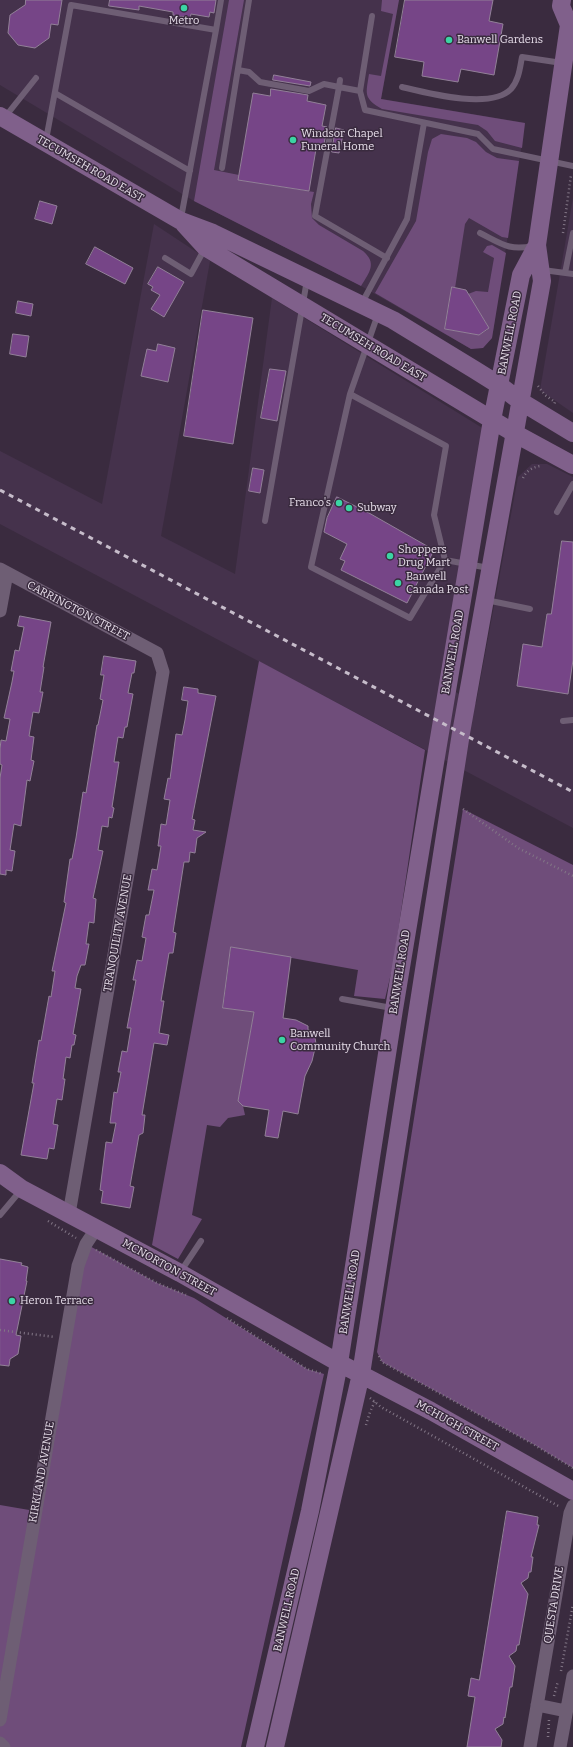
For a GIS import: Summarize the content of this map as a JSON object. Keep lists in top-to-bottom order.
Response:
{
  "streets": {
    "main road": [
      "TECUMSEH ROAD EAST",
      "BANWELL ROAD",
      "MCNORTON STREET",
      "MCHUGH STREET"
    ],
    "street": [
      "CARRINGTON STREET",
      "TRANQUILITY AVENUE",
      "KIRKLAND AVENUE",
      "QUESTA DRIVE"
    ]
  },
  "crossings": [
    ["TECUMSEH ROAD EAST", "BANWELL ROAD"],
    ["BANWELL ROAD", "MCNORTON STREET"],
    ["BANWELL ROAD", "MCHUGH STREET"],
    ["CARRINGTON STREET", "TRANQUILITY AVENUE"],
    ["TRANQUILITY AVENUE", "MCNORTON STREET"],
    ["MCNORTON STREET", "MCHUGH STREET"],
    ["MCNORTON STREET", "KIRKLAND AVENUE"]
  ],
  "places": [
    "Metro",
    "Banwell Gardens",
    "Windsor Chapel Funeral Home",
    "Franco's",
    "Subway",
    "Shoppers Drug Mart",
    "Banwell Canada Post",
    "Banwell Community Church",
    "Heron Terrace"
  ]
}
